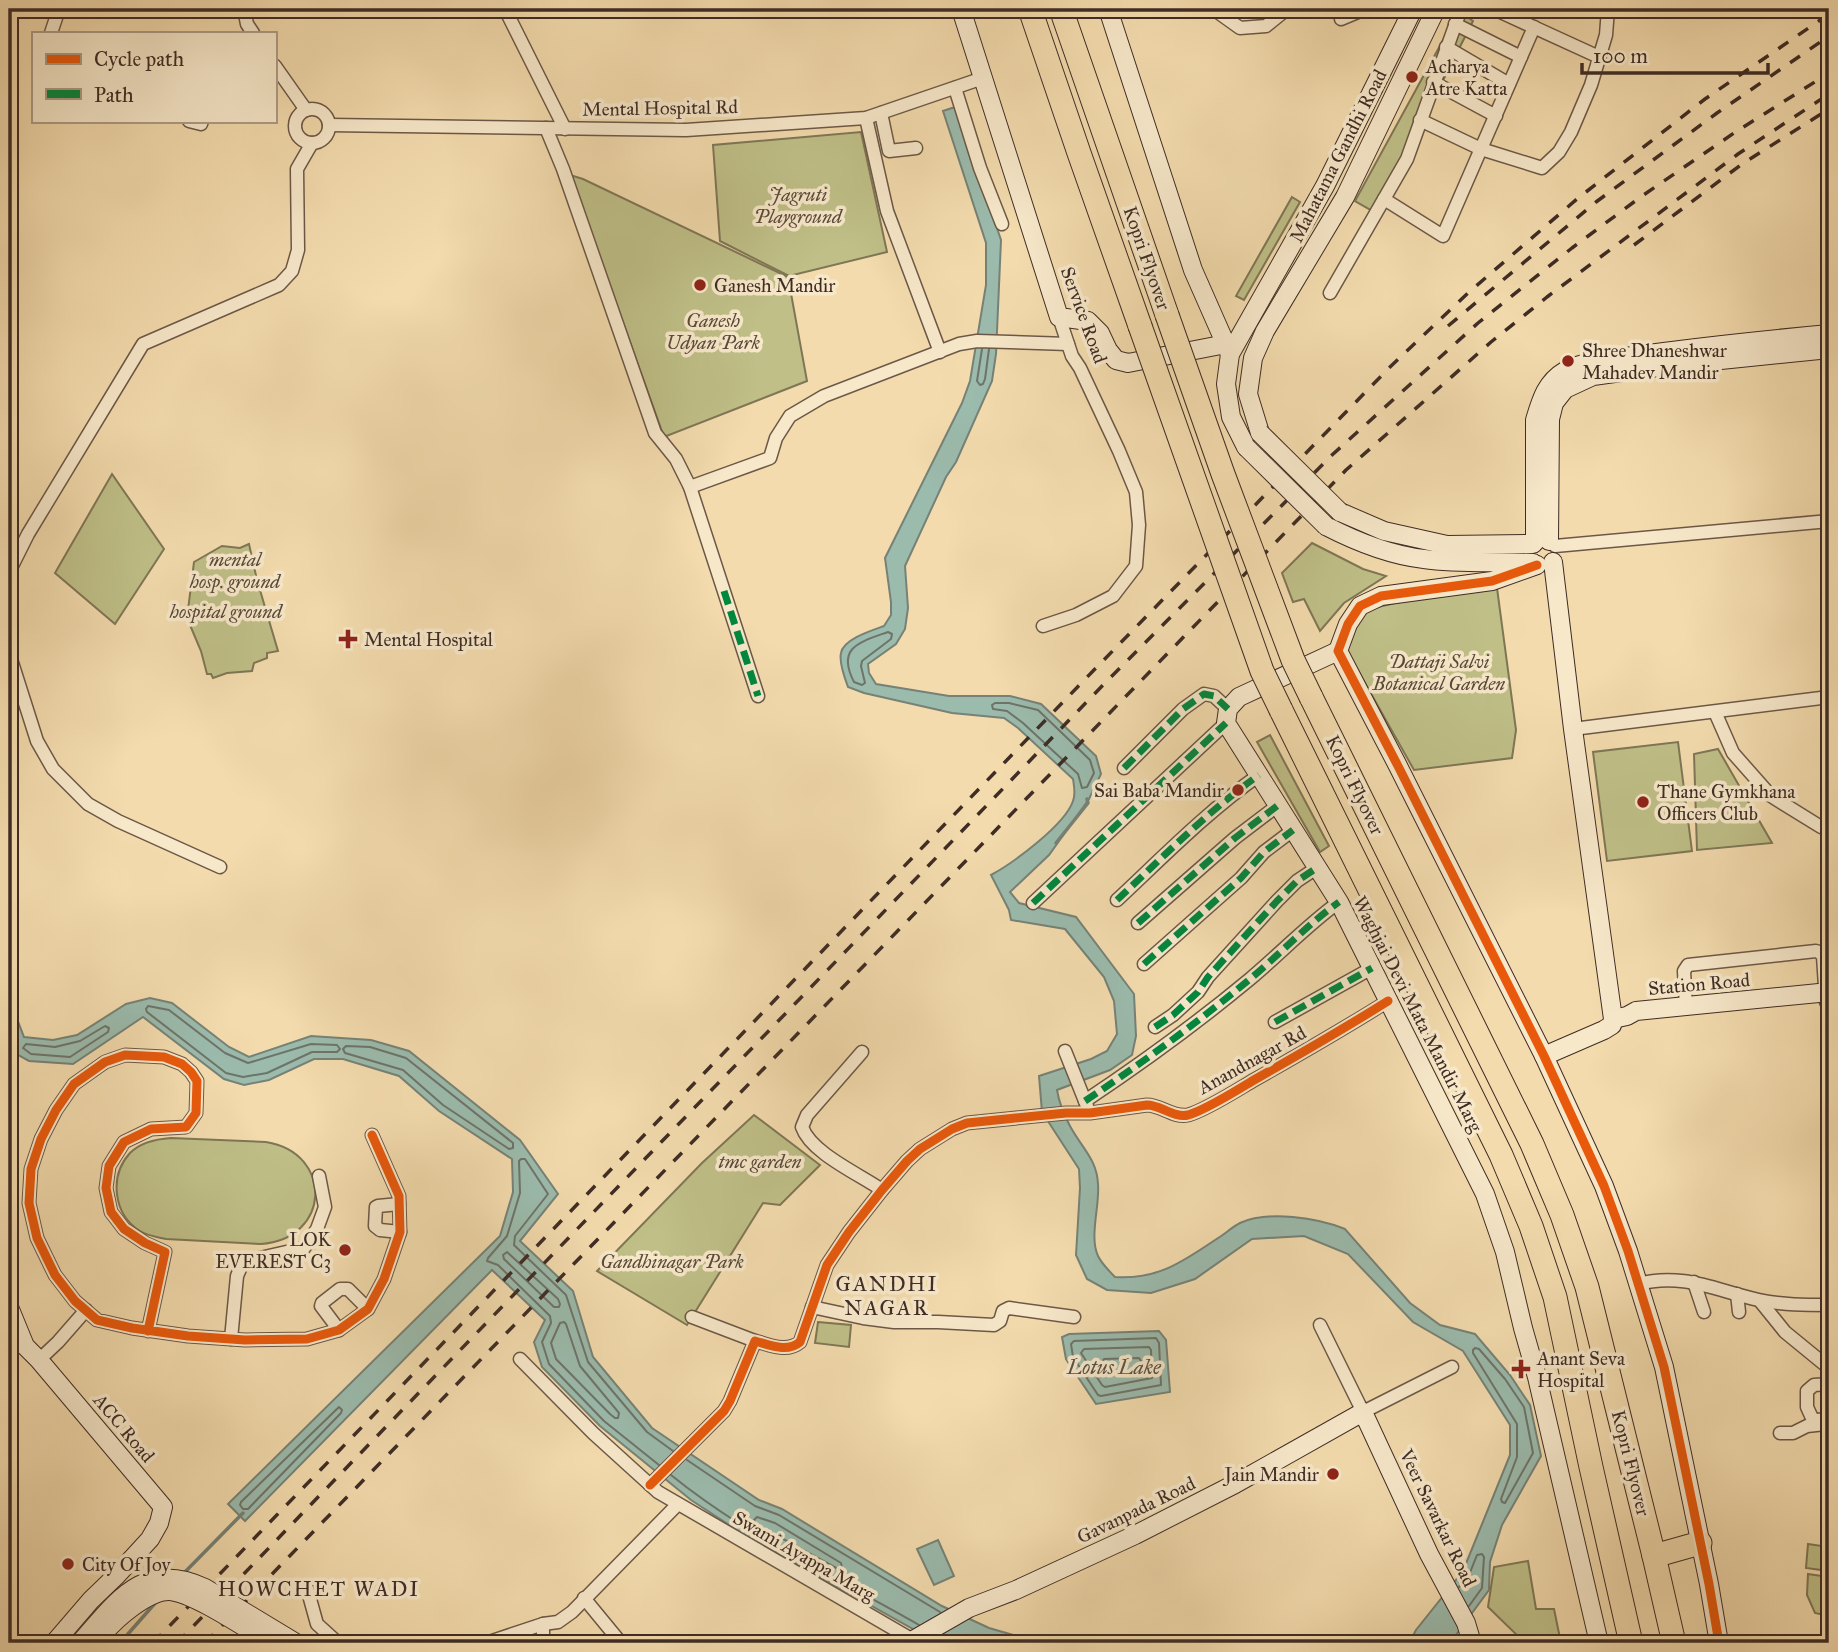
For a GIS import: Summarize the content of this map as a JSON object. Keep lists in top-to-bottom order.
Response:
{
  "streets": {
    "highway": ["Kopri Flyover"],
    "street": [
      "Mental Hospital Rd",
      "Mahatama Gandhi Road",
      "Service Road",
      "Station Road",
      "Waghjai Devi Mata Mandir Marg",
      "Anandnagar Rd",
      "ACC Road",
      "Gavanpada Road",
      "Veer Savarkar Road",
      "Swami Ayappa Marg"
    ]
  },
  "crossings": [
    ["Mental Hospital Rd", "Service Road"],
    ["Waghjai Devi Mata Mandir Marg", "Anandnagar Rd"],
    ["Gavanpada Road", "Veer Savarkar Road"],
    ["Gavanpada Road", "Swami Ayappa Marg"]
  ],
  "districts": ["GANDHI NAGAR", "HOWCHET WADI"],
  "water": ["Lotus Lake"],
  "parks": [
    "Jagruti Playground",
    "Ganesh Udyan Park",
    "mental hosp. ground",
    "hospital ground",
    "Dattaji Salvi Botanical Garden",
    "tmc garden",
    "Gandhinagar Park"
  ],
  "places": {
    "other": [
      "Acharya Atre Katta",
      "Ganesh Mandir",
      "Shree Dhaneshwar Mahadev Mandir",
      "Sai Baba Mandir",
      "Thane Gymkhana Officers Club",
      "LOK EVEREST C3",
      "Jain Mandir",
      "City Of Joy"
    ],
    "health": ["Mental Hospital", "Anant Seva Hospital"]
  },
  "legend": ["Cycle path", "Path"],
  "scale_bar": "100 m"
}
